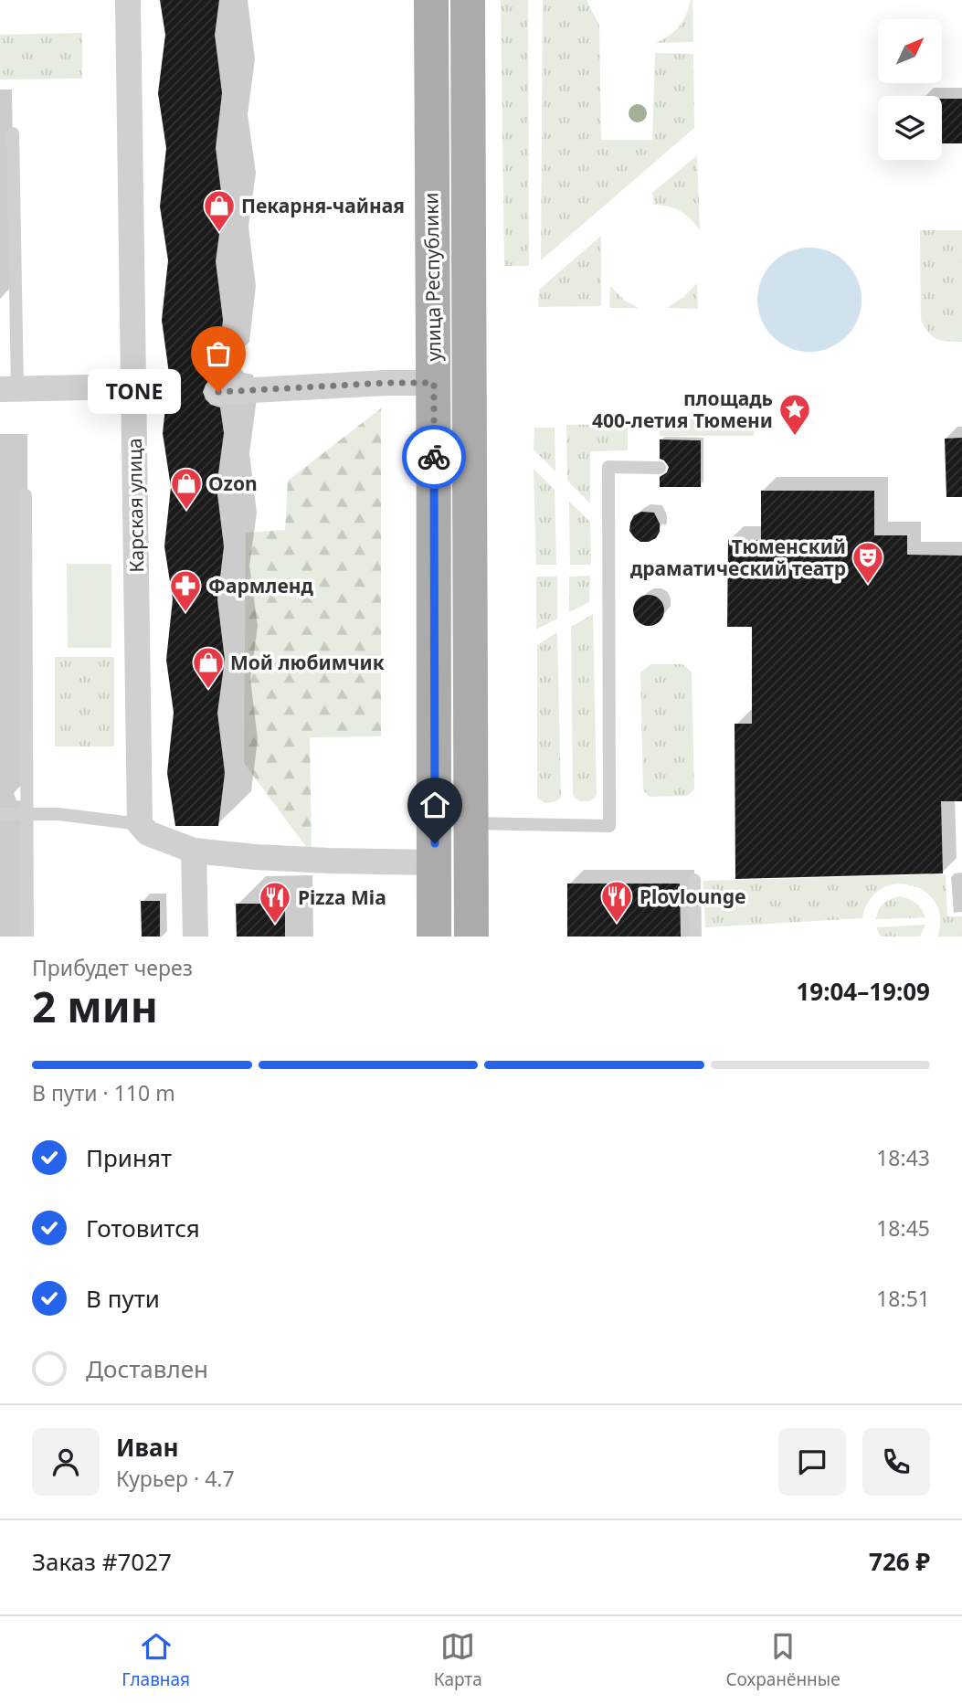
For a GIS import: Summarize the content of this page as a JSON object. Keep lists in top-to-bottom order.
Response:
{
  "streets": {
    "main road": ["улица Республики"],
    "street": ["Карская улица"]
  },
  "places": {
    "shop": ["Пекарня-чайная", "Ozon", "Мой любимчик"],
    "other": ["TONE"],
    "place": ["площадь 400-летия Тюмени"],
    "theatre": ["Тюменский драматический театр"],
    "pharmacy": ["Фармленд"],
    "restaurant": ["Plovlounge", "Pizza Mia"]
  },
  "north": "top right",
  "page": {
    "bubble": "TONE",
    "heading": ["2 мин", "Прибудет через", "19:04–19:09"],
    "panel": [
      "Иван",
      "Курьер · 4.7",
      "Заказ #7027",
      "726 ₽"
    ],
    "bar": "В пути · 110 m",
    "list": [
      ["Принят", "18:43"],
      ["Готовится", "18:45"],
      ["В пути", "18:51"],
      "Доставлен"
    ],
    "tabs": ["Главная", "Карта", "Сохранённые"]
  }
}
